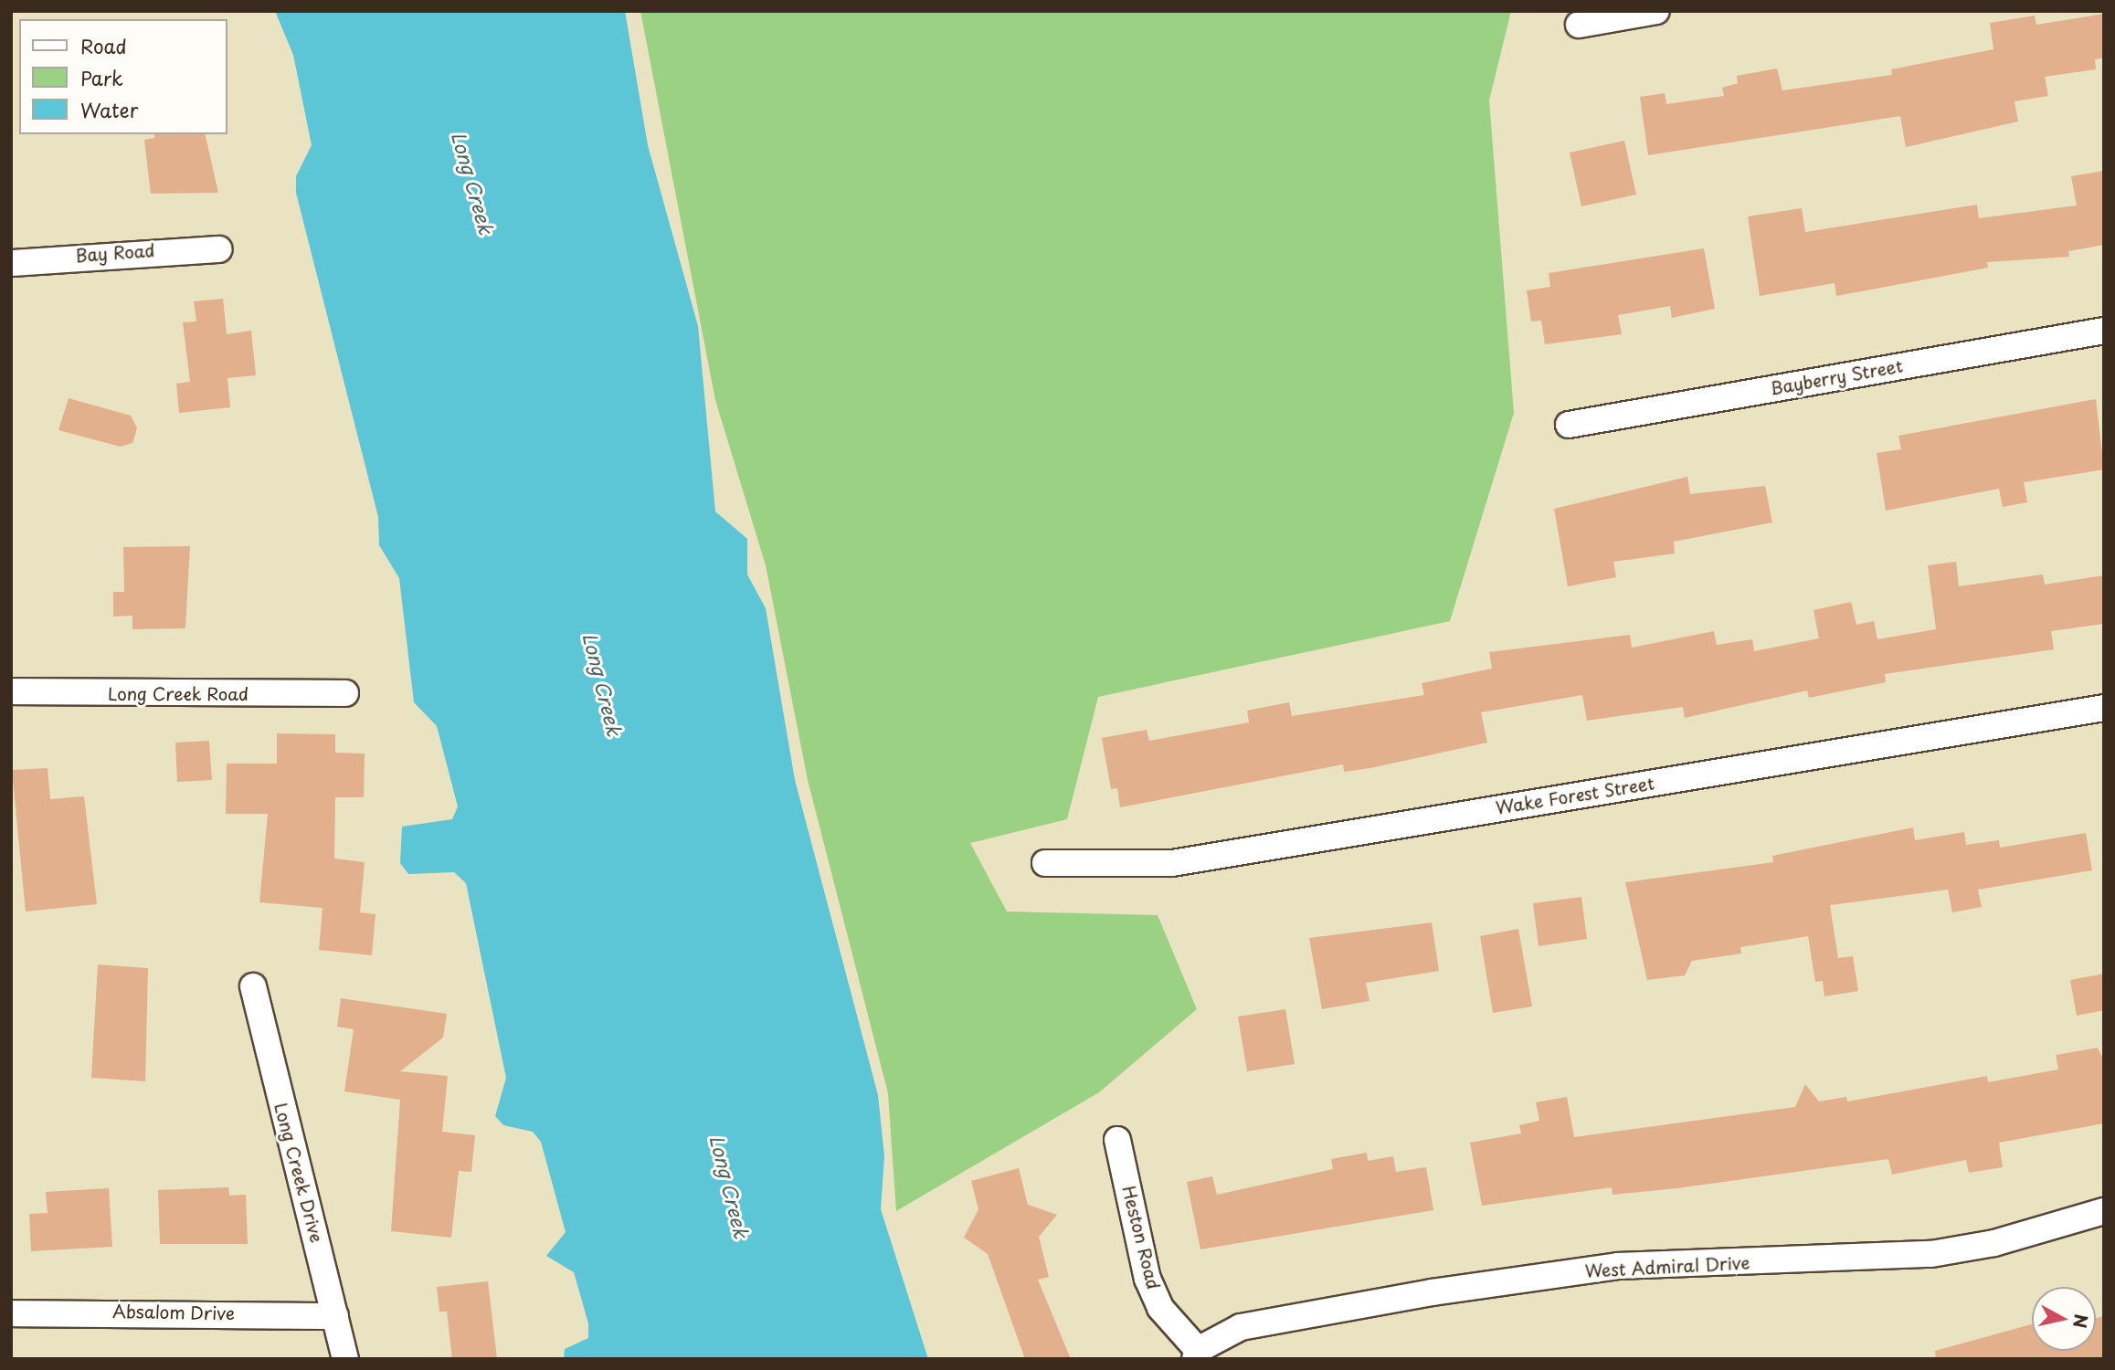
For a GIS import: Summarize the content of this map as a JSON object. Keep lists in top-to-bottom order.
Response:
{
  "streets": {
    "street": [
      "Bay Road",
      "Bayberry Street",
      "Long Creek Road",
      "Wake Forest Street",
      "Long Creek Drive",
      "Heston Road",
      "West Admiral Drive",
      "Absalom Drive"
    ]
  },
  "crossings": [
    ["Long Creek Drive", "Absalom Drive"],
    ["Heston Road", "West Admiral Drive"]
  ],
  "water": ["Long Creek"],
  "legend": ["Road", "Park", "Water"],
  "north": "right"
}
